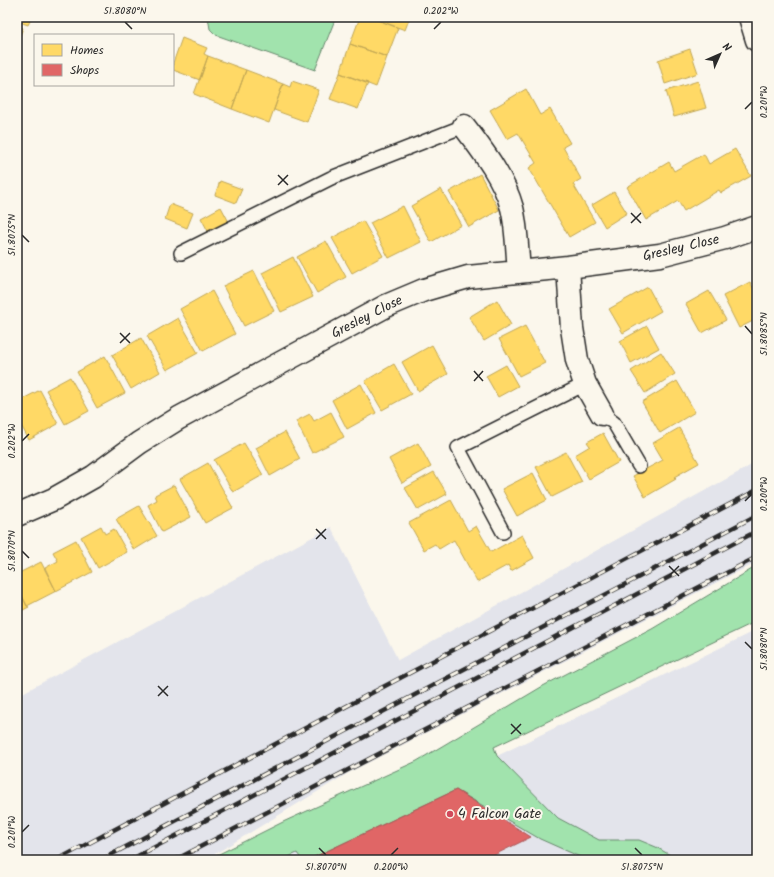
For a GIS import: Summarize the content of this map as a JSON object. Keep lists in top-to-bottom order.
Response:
{
  "streets": {
    "street": ["Gresley Close"]
  },
  "places": ["4 Falcon Gate"],
  "legend": ["Homes", "Shops"],
  "north": "top right",
  "coordinates": [
    "51.8080°N",
    "0.202°W",
    "0.201°W",
    "51.8075°N",
    "51.8085°N",
    "0.200°W",
    "51.8070°N"
  ]
}
